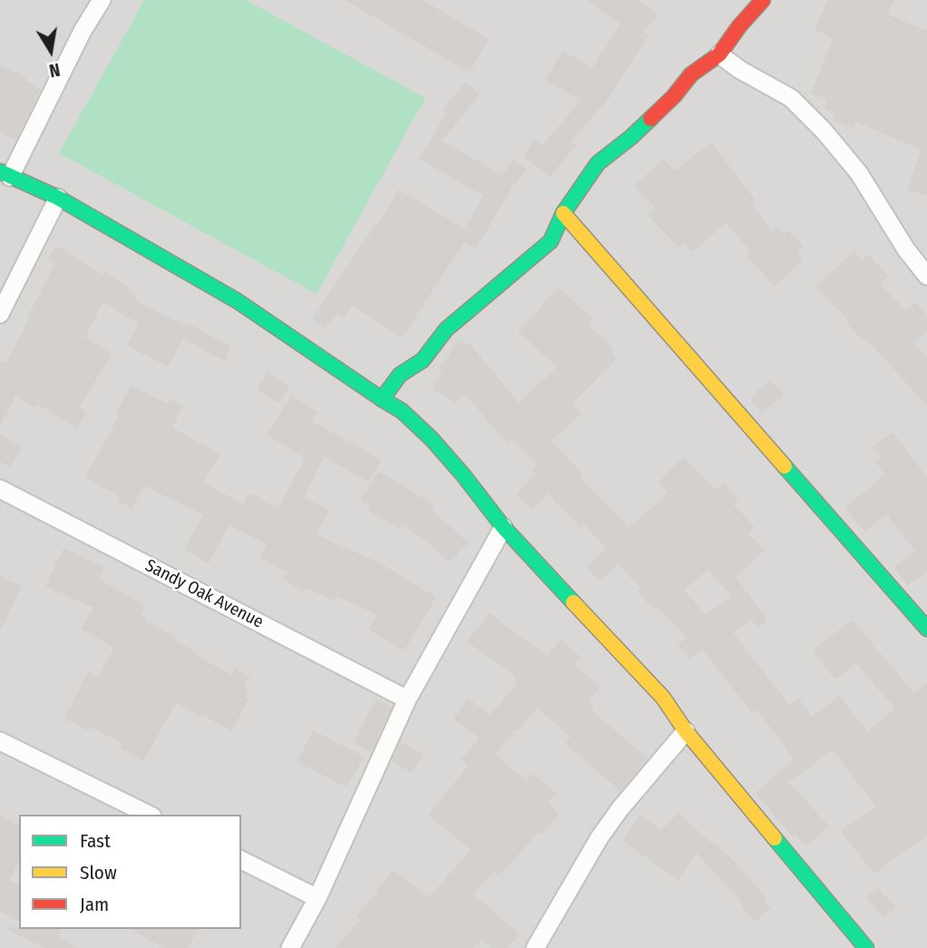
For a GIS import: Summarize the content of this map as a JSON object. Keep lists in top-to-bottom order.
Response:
{
  "streets": {
    "street": ["Sandy Oak Avenue"]
  },
  "legend": ["Fast", "Slow", "Jam"],
  "north": "bottom"
}
